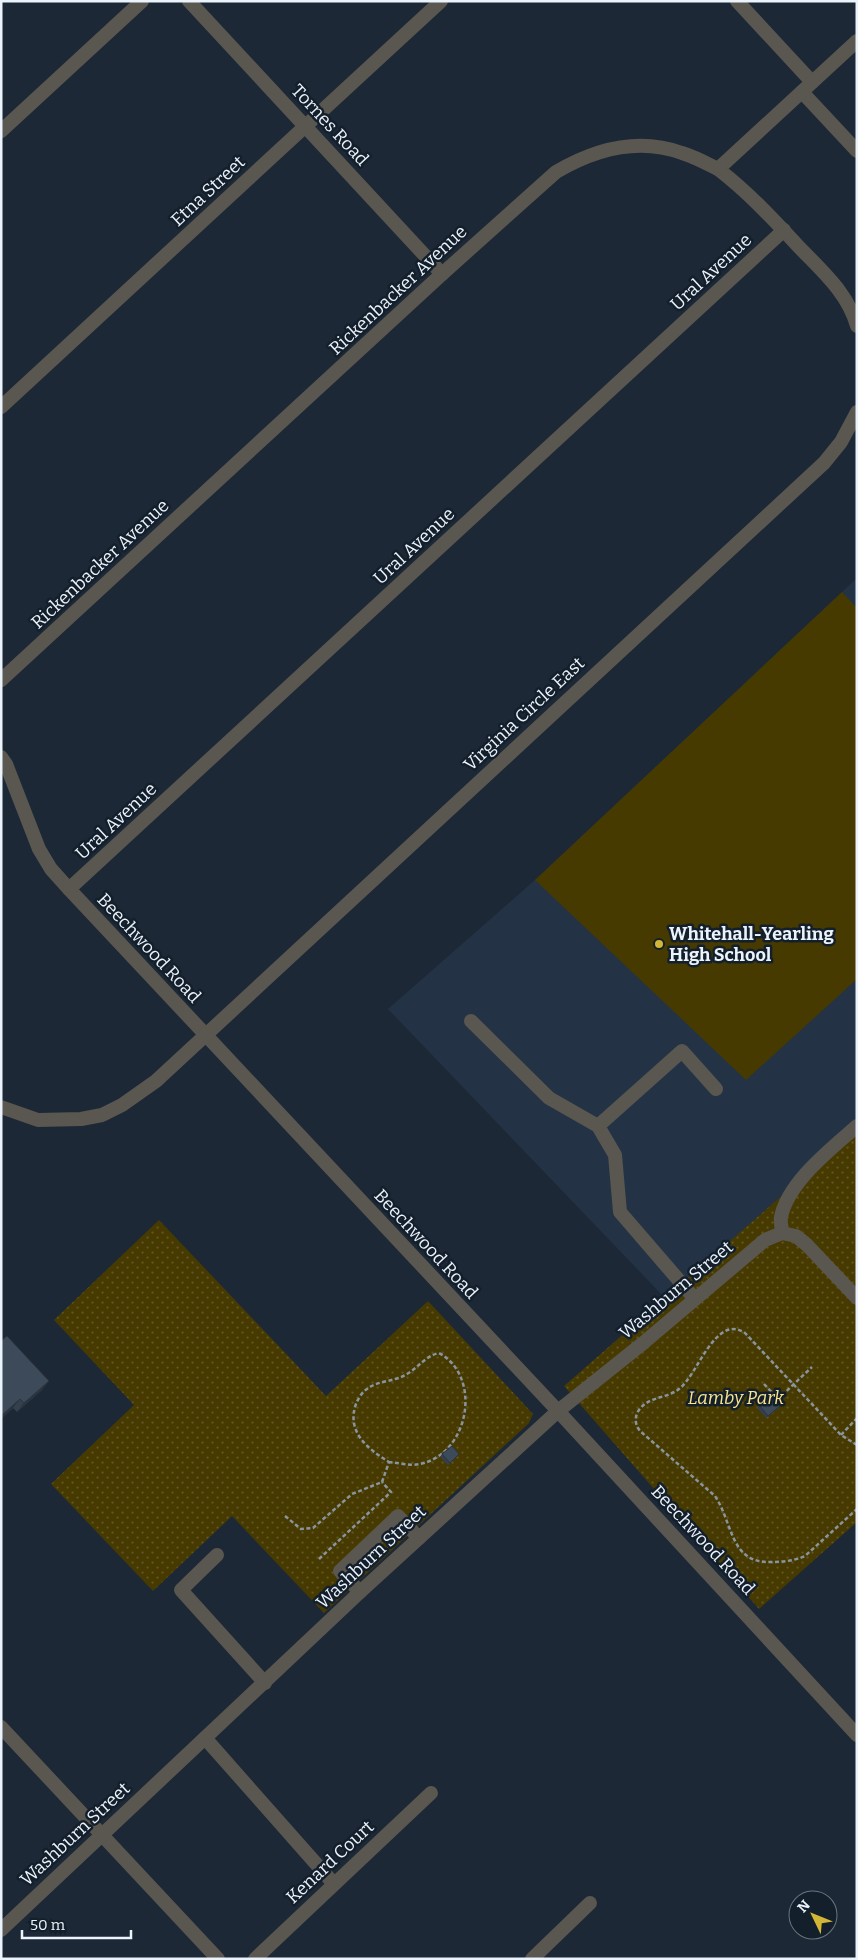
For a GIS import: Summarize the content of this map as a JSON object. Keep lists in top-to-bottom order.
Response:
{
  "streets": {
    "street": [
      "Tornes Road",
      "Etna Street",
      "Ural Avenue",
      "Rickenbacker Avenue",
      "Virginia Circle East",
      "Beechwood Road",
      "Washburn Street",
      "Kenard Court"
    ]
  },
  "crossings": [
    ["Tornes Road", "Etna Street"],
    ["Tornes Road", "Rickenbacker Avenue"],
    ["Ural Avenue", "Beechwood Road"],
    ["Virginia Circle East", "Beechwood Road"],
    ["Beechwood Road", "Washburn Street"]
  ],
  "parks": ["Lamby Park"],
  "places": ["Whitehall-Yearling High School"],
  "scale_bar": "50 m",
  "north": "top left"
}
